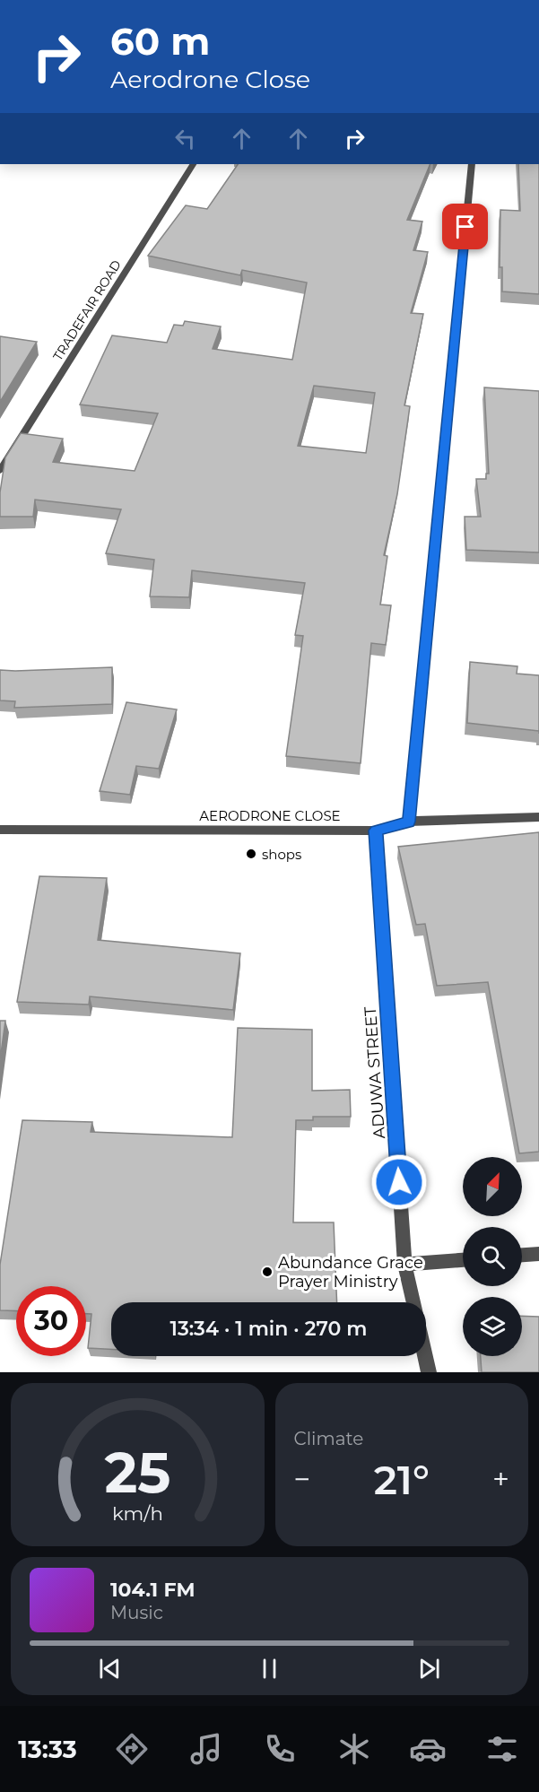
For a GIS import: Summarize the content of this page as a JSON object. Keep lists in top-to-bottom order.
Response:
{
  "streets": {
    "street": ["TRADEFAIR ROAD", "AERODRONE CLOSE", "ADUWA STREET"]
  },
  "crossings": [
    ["AERODRONE CLOSE", "ADUWA STREET"]
  ],
  "places": ["shops", "Abundance Grace Prayer Ministry"],
  "north": "top right",
  "page": {
    "turn": ["60 m", "Aerodrone Close"],
    "limit": "30",
    "trip": "13:34 · 1 min · 270 m",
    "tile": "Climate",
    "heat": ["−", "21°", "+"],
    "song": ["104.1 FM", "Music"],
    "tabs": "13:33",
    "gauge": ["25", "km/h"]
  }
}
